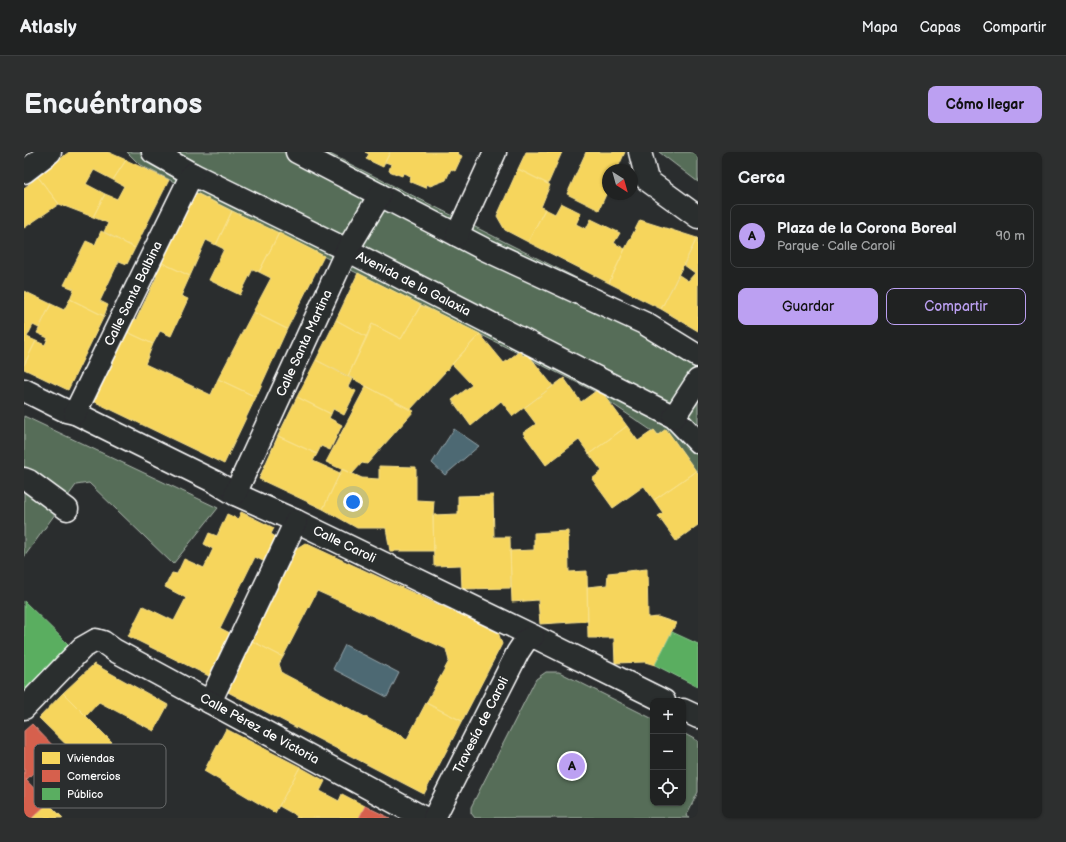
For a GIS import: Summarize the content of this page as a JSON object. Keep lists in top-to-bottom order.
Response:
{
  "streets": {
    "street": [
      "Avenida de la Galaxia",
      "Calle Santa Balbina",
      "Calle Santa Martina",
      "Calle Caroli",
      "Travesía de Caroli",
      "Calle Pérez de Victoria"
    ]
  },
  "crossings": [
    ["Avenida de la Galaxia", "Calle Santa Balbina"],
    ["Avenida de la Galaxia", "Calle Santa Martina"],
    ["Calle Santa Balbina", "Calle Caroli"],
    ["Calle Santa Martina", "Calle Caroli"],
    ["Calle Caroli", "Travesía de Caroli"]
  ],
  "legend": ["Viviendas", "Comercios", "Público"],
  "north": "bottom right",
  "page": {
    "header": "Atlasly",
    "nav": ["Mapa", "Capas", "Compartir"],
    "buttons": [
      "Cómo llegar",
      ["Guardar", "Compartir"]
    ],
    "title": "Encuéntranos",
    "heading": "Cerca",
    "list": [
      {
        "mark": "A",
        "name": "Plaza de la Corona Boreal",
        "note": "Parque · Calle Caroli",
        "value": "90 m"
      }
    ],
    "map_buttons": ["+", "−"],
    "pins": "A"
  }
}
